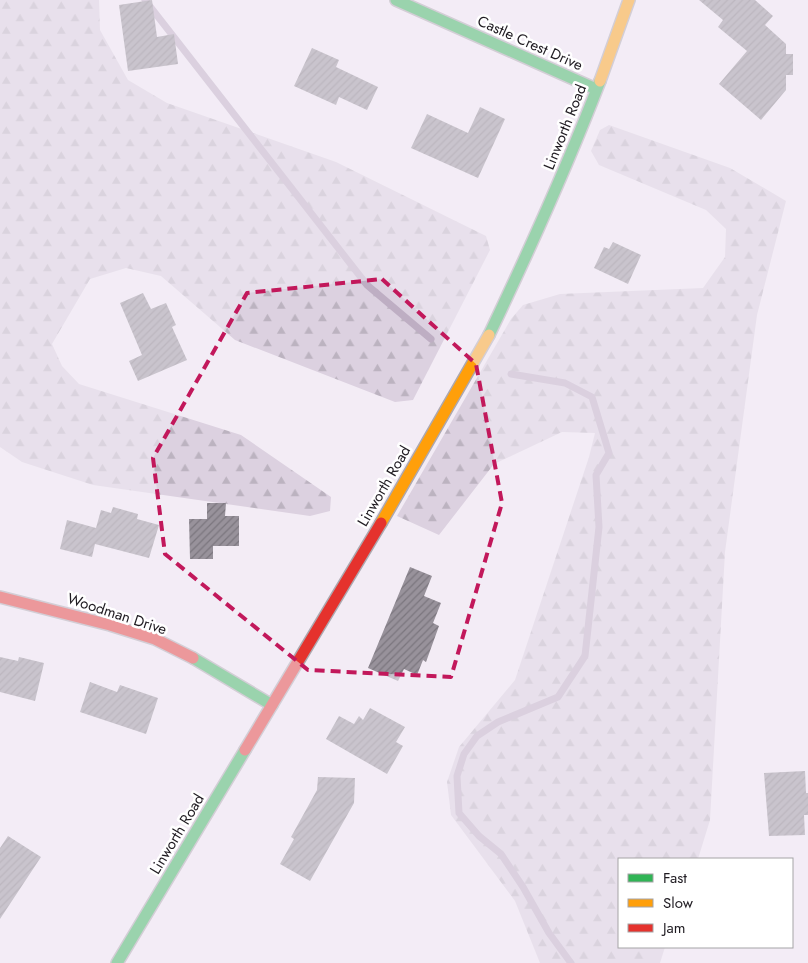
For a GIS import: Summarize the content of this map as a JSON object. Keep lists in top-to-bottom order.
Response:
{
  "streets": {
    "main road": ["Castle Crest Drive", "Linworth Road", "Woodman Drive"]
  },
  "crossings": [
    ["Castle Crest Drive", "Linworth Road"],
    ["Linworth Road", "Woodman Drive"]
  ],
  "legend": ["Fast", "Slow", "Jam"]
}
